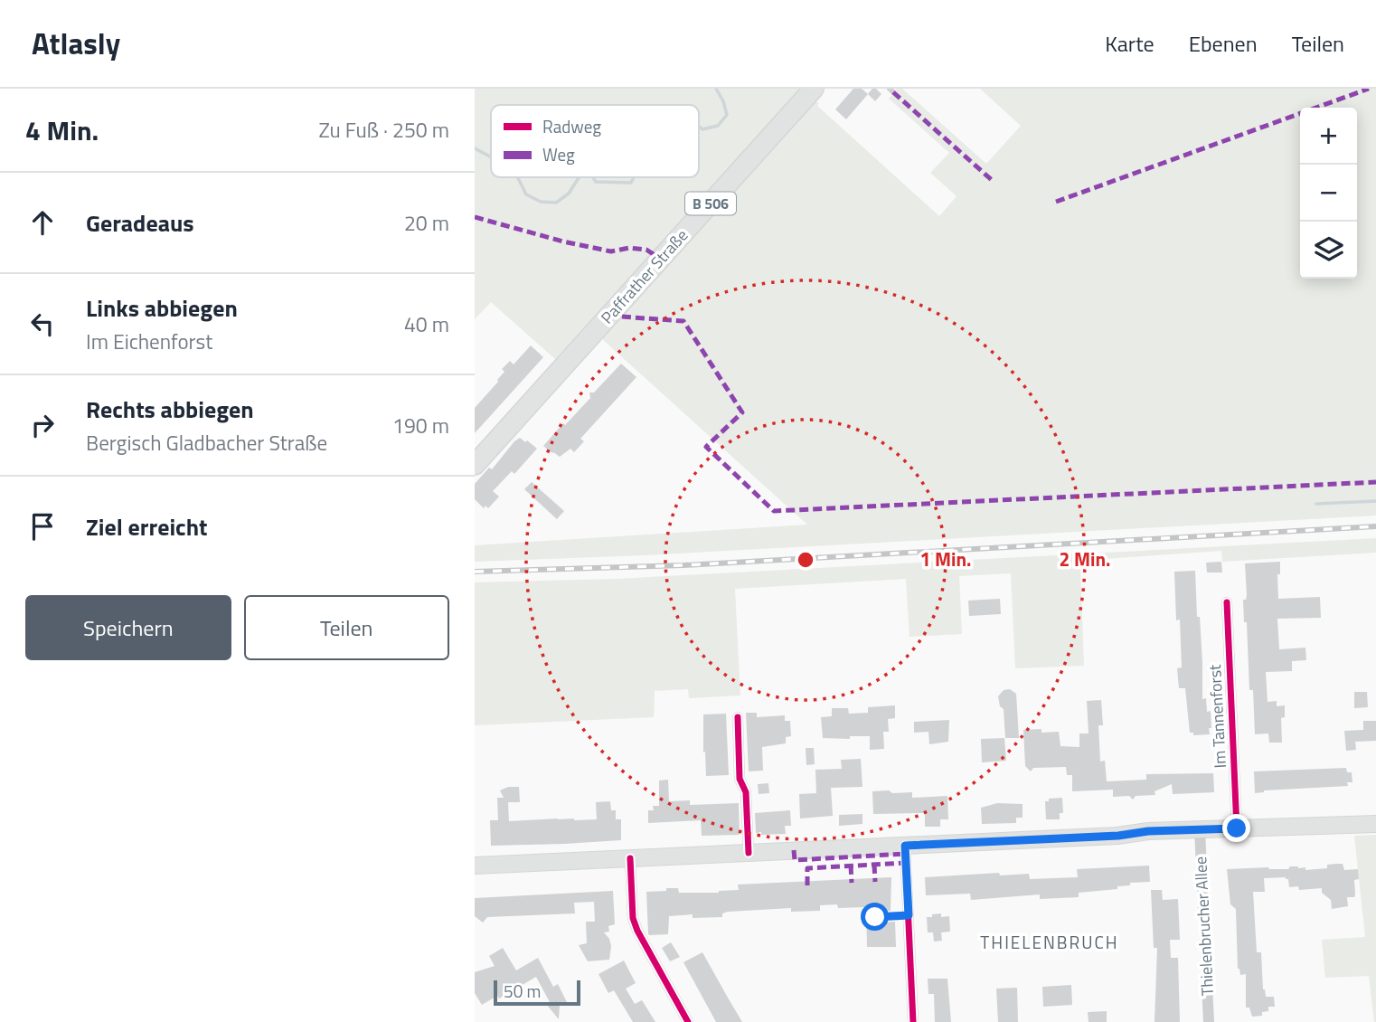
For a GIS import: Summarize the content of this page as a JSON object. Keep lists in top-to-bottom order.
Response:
{
  "streets": {
    "main road": ["B 506", "Paffrather Straße"],
    "street": ["Im Tannenforst", "Thielenbrucher Allee"]
  },
  "districts": ["THIELENBRUCH"],
  "legend": ["Radweg", "Weg"],
  "scale_bar": "50 m",
  "page": {
    "header": "Atlasly",
    "nav": ["Karte", "Ebenen", "Teilen"],
    "heading": ["4 Min.", "Zu Fuß · 250 m"],
    "map_buttons": ["+", "−"],
    "list": [
      ["Geradeaus", "20 m"],
      ["Links abbiegen", "Im Eichenforst", "40 m"],
      ["Rechts abbiegen", "Bergisch Gladbacher Straße", "190 m"],
      "Ziel erreicht"
    ],
    "buttons": ["Speichern", "Teilen"],
    "scale": "50 m"
  },
  "rings": ["1 Min.", "2 Min."]
}
